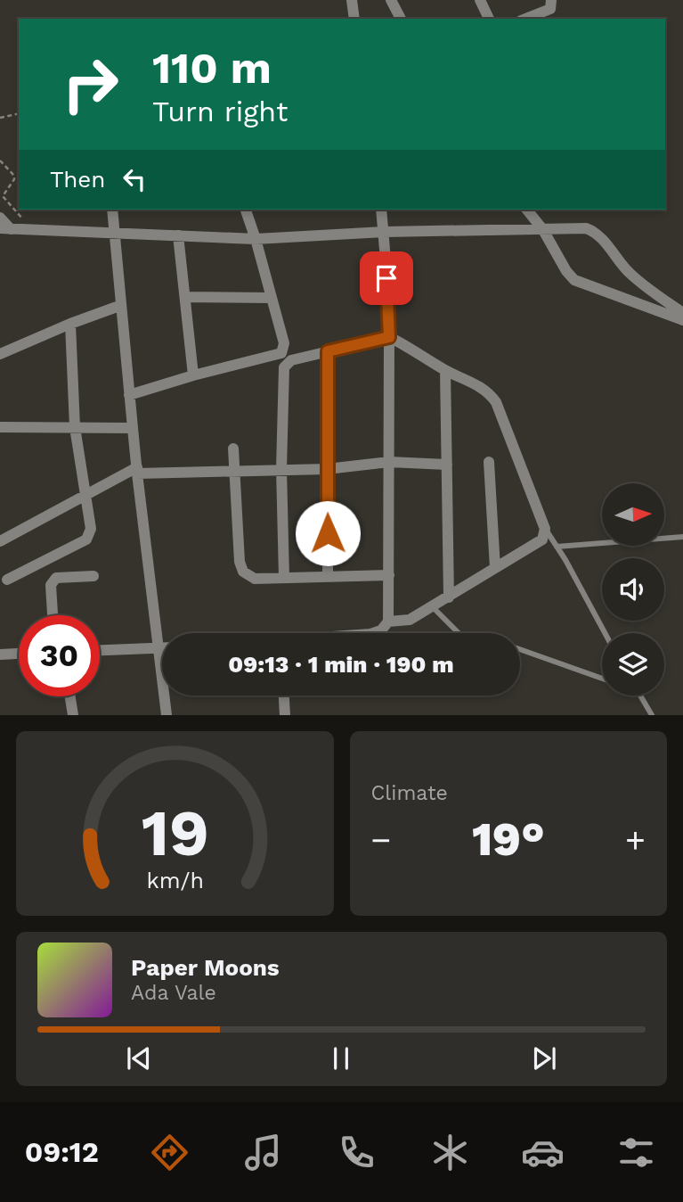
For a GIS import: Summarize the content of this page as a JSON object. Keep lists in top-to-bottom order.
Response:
{
  "north": "right",
  "page": {
    "turn": ["110 m", "Turn right"],
    "then": "Then",
    "limit": "30",
    "trip": "09:13 · 1 min · 190 m",
    "tile": "Climate",
    "heat": ["−", "19°", "+"],
    "song": ["Paper Moons", "Ada Vale"],
    "tabs": "09:12",
    "gauge": ["19", "km/h"]
  }
}
